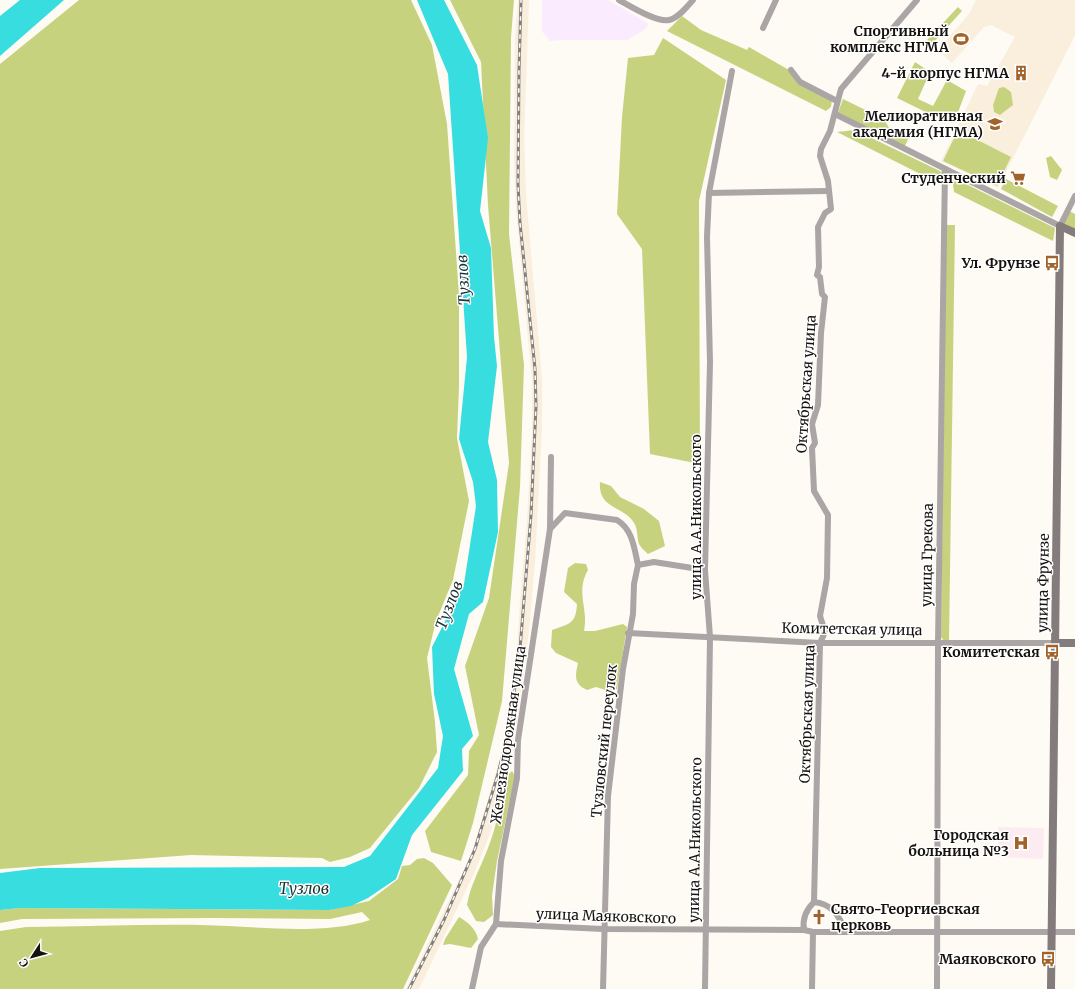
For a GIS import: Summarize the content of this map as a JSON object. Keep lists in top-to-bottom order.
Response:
{
  "streets": {
    "street": [
      "Октябрьская улица",
      "улица А.А.Никольского",
      "улица Грекова",
      "улица Фрунзе",
      "Комитетская улица",
      "Железнодорожная улица",
      "Тузловский переулок",
      "улица Маяковского"
    ]
  },
  "crossings": [
    ["Октябрьская улица", "Комитетская улица"],
    ["улица А.А.Никольского", "Комитетская улица"],
    ["улица А.А.Никольского", "улица Маяковского"],
    ["улица Грекова", "Комитетская улица"],
    ["улица Грекова", "улица Маяковского"],
    ["улица Фрунзе", "Комитетская улица"],
    ["улица Фрунзе", "улица Маяковского"],
    ["Комитетская улица", "Тузловский переулок"],
    ["Железнодорожная улица", "улица Маяковского"],
    ["Тузловский переулок", "улица Маяковского"]
  ],
  "water": ["Тузлов"],
  "places": {
    "sports": ["Спортивный комплекс НГМА"],
    "building": ["4-й корпус НГМА"],
    "school or university": ["Мелиоративная академия (НГМА)"],
    "supermarket": ["Студенческий"],
    "bus stop": ["Ул. Фрунзе", "Комитетская", "Маяковского"],
    "hospital": ["Городская больница №3"],
    "church": ["Свято-Георгиевская церковь"]
  },
  "north": "bottom left"
}
